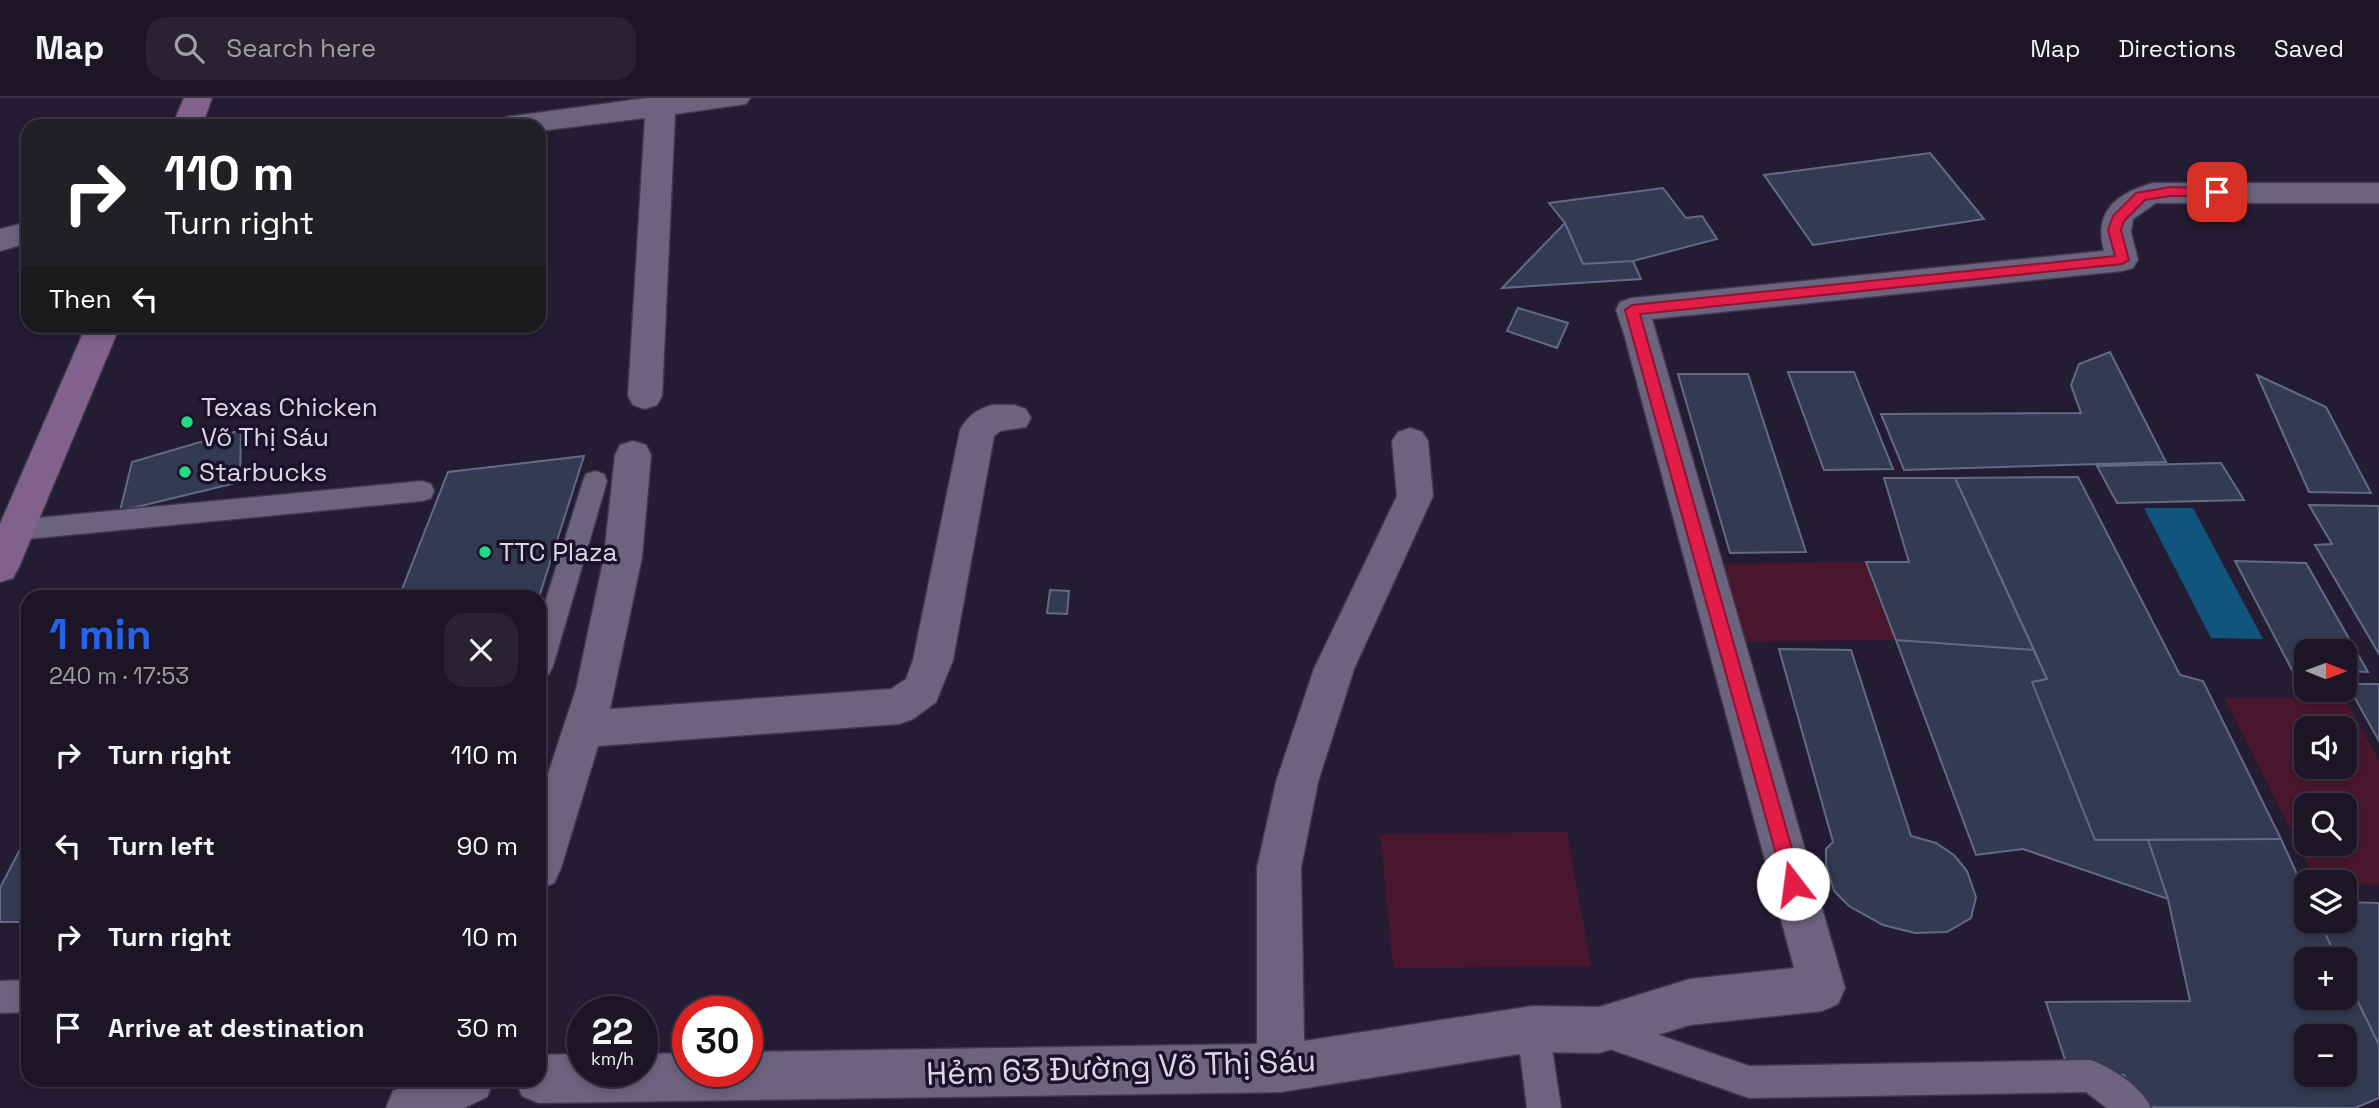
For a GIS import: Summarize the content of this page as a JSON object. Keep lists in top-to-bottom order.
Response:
{
  "streets": {
    "street": ["Hẻm 63 Đường Võ Thị Sáu"]
  },
  "places": ["Texas Chicken Võ Thị Sáu", "Starbucks", "TTC Plaza"],
  "north": "right",
  "page": {
    "header": "Map",
    "search": "Search here",
    "nav": ["Map", "Directions", "Saved"],
    "turn": ["110 m", "Turn right"],
    "then": "Then",
    "heading": ["1 min", "240 m · 17:53"],
    "map_buttons": ["+", "−"],
    "list": [
      {
        "name": "Turn right",
        "value": "110 m"
      },
      {
        "name": "Turn left",
        "value": "90 m"
      },
      {
        "name": "Turn right",
        "value": "10 m"
      },
      {
        "name": "Arrive at destination",
        "value": "30 m"
      }
    ],
    "speed": "22 km/h",
    "limit": "30"
  }
}
